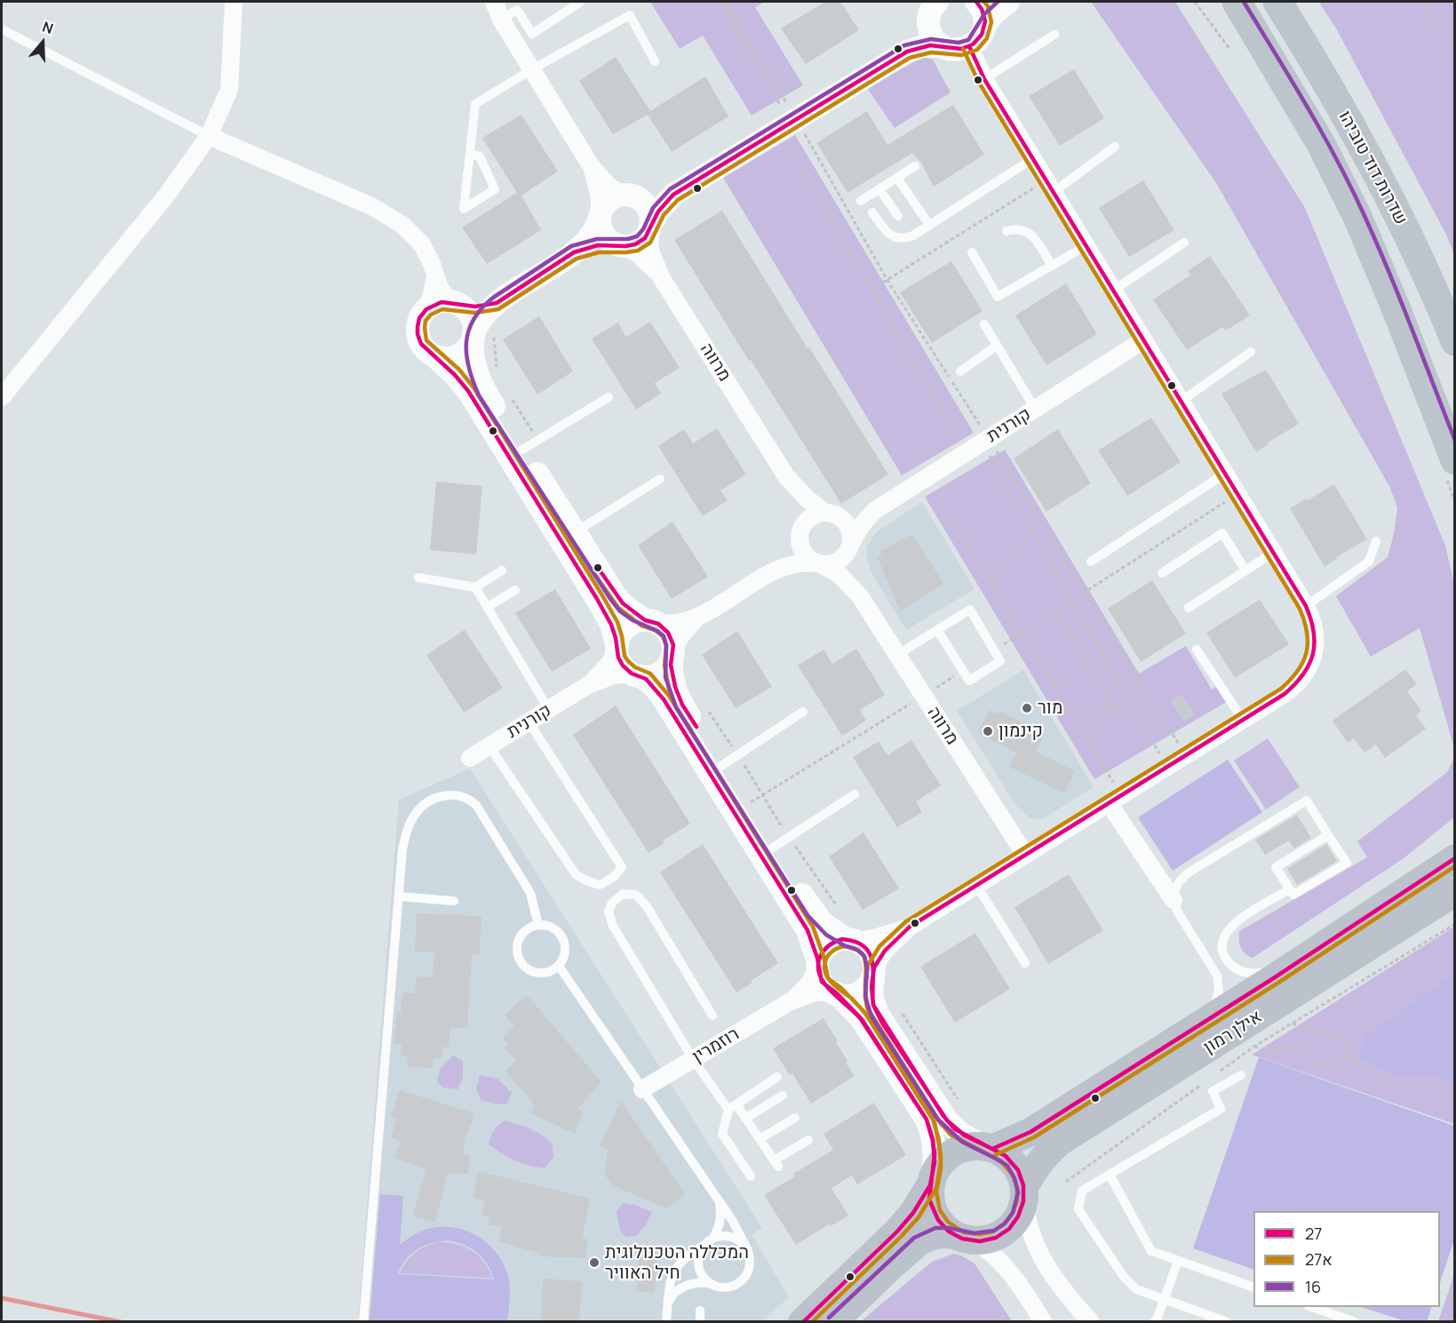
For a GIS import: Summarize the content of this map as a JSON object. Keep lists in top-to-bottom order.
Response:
{
  "streets": {
    "highway": ["שדרות דוד טוביהו"],
    "main road": ["אילן רמון"],
    "street": ["מרווה", "קורנית", "רוזמרין"]
  },
  "crossings": [
    ["מרווה", "קורנית"]
  ],
  "places": ["מור", "קינמון", "המכללה הטכנולוגית חיל האוויר"],
  "lines": ["transit line 27", "transit line 27א", "transit line 16"],
  "legend": ["27", "27א", "16"],
  "north": "top"
}
